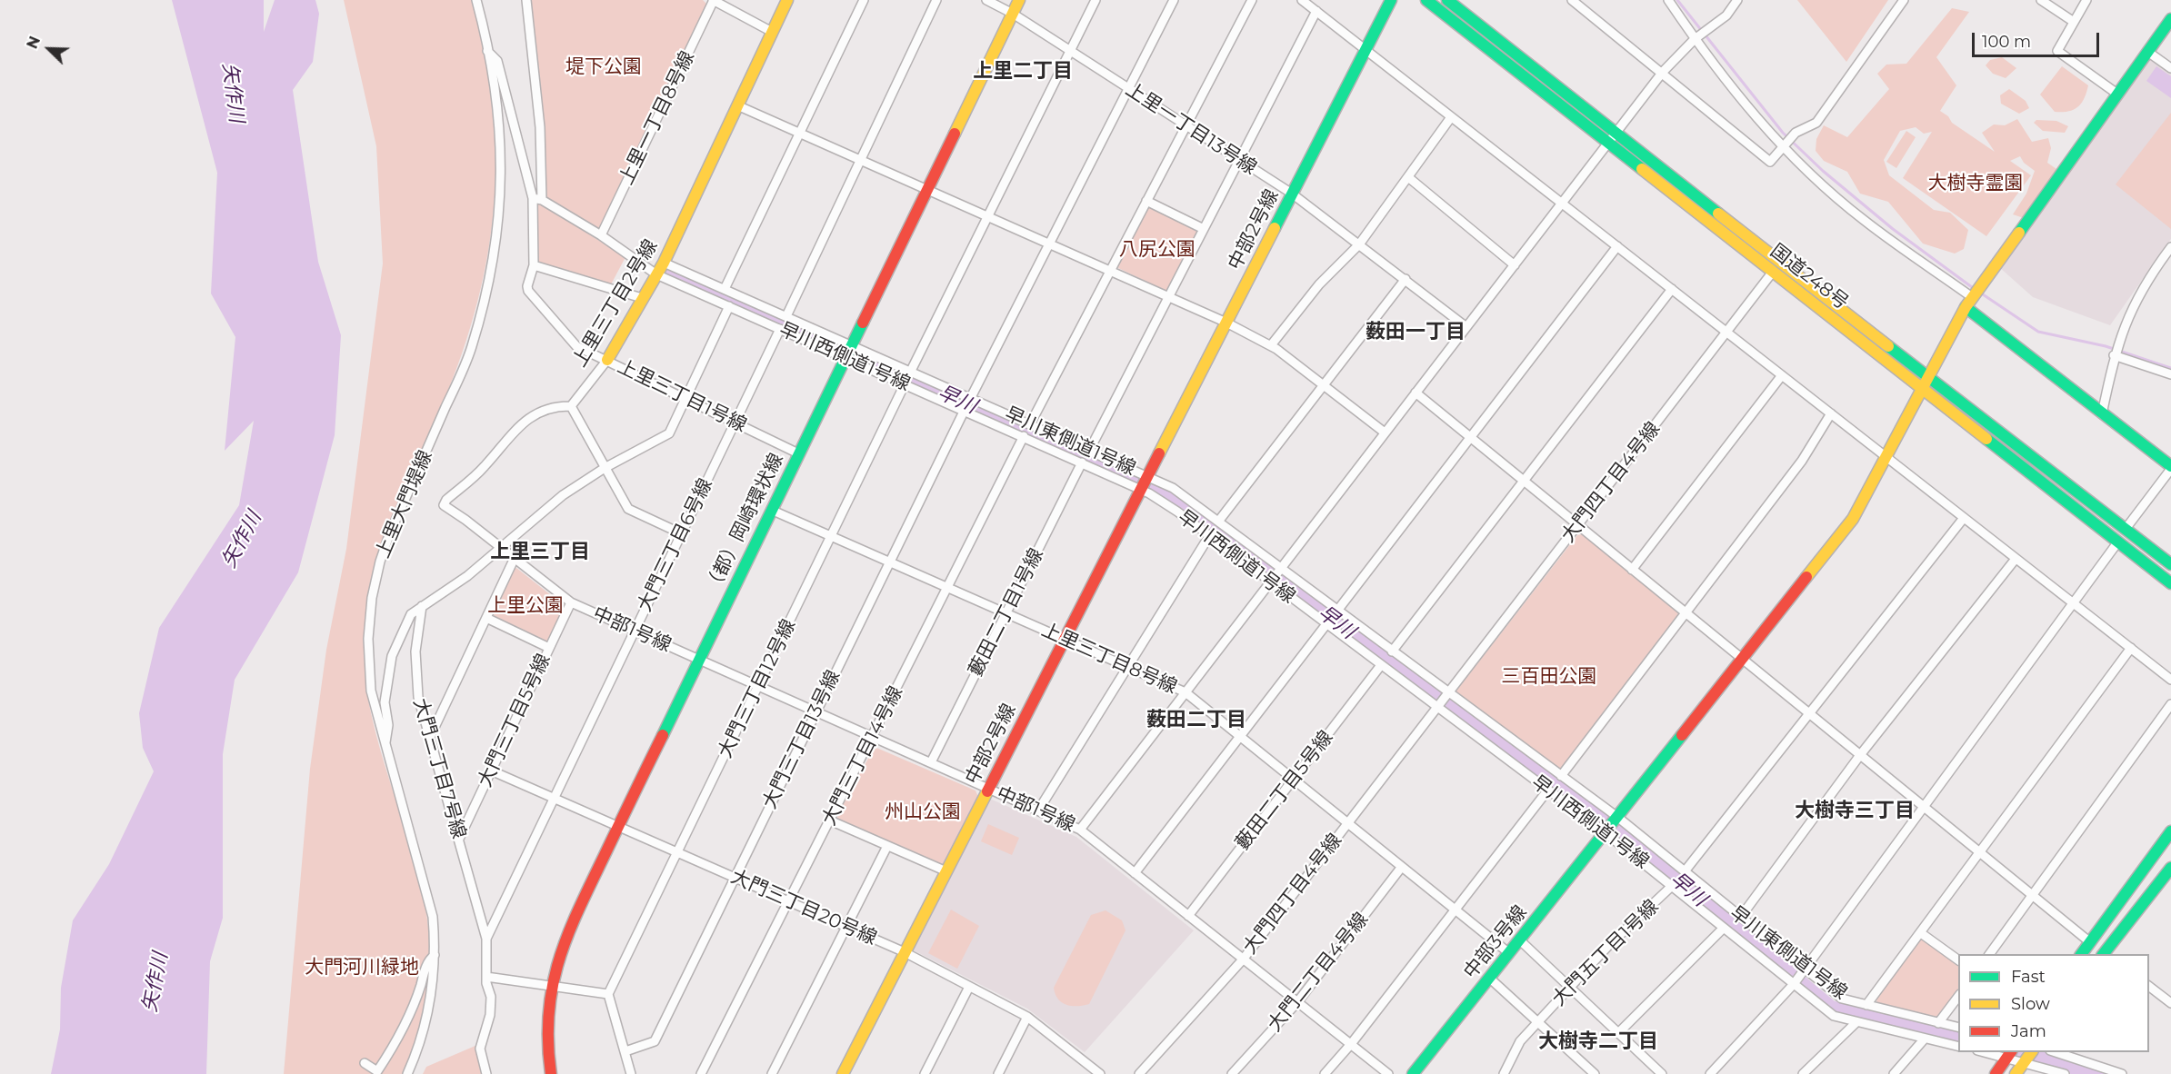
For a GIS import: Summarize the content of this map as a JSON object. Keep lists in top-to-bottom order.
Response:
{
  "streets": {
    "main road": [
      "中部2号線",
      "国道248号",
      "上里三丁目2号線",
      "（都）岡崎環状線",
      "中部3号線"
    ],
    "street": [
      "上里一丁目8号線",
      "上里一丁目13号線",
      "早川西側道1号線",
      "上里三丁目1号線",
      "早川東側道1号線",
      "大門四丁目4号線",
      "上里大門堤線",
      "大門三丁目6号線",
      "藪田二丁目1号線",
      "中部1号線",
      "上里三丁目8号線",
      "大門三丁目12号線",
      "大門三丁目5号線",
      "大門三丁目13号線",
      "大門三丁目14号線",
      "大門三丁目7号線",
      "藪田二丁目5号線",
      "大門三丁目20号線",
      "大門五丁目1号線",
      "大門二丁目4号線"
    ]
  },
  "crossings": [
    ["上里一丁目8号線", "早川西側道1号線"],
    ["上里一丁目13号線", "中部2号線"],
    ["上里一丁目13号線", "（都）岡崎環状線"],
    ["上里一丁目13号線", "大門三丁目13号線"],
    ["中部2号線", "早川西側道1号線"],
    ["中部2号線", "早川東側道1号線"],
    ["中部2号線", "中部1号線"],
    ["中部2号線", "上里三丁目8号線"],
    ["中部2号線", "大門三丁目20号線"],
    ["国道248号", "大門四丁目4号線"],
    ["国道248号", "中部3号線"],
    ["上里三丁目2号線", "早川西側道1号線"],
    ["上里三丁目2号線", "上里三丁目1号線"],
    ["上里三丁目2号線", "早川東側道1号線"],
    ["早川西側道1号線", "大門四丁目4号線"],
    ["早川西側道1号線", "（都）岡崎環状線"],
    ["早川西側道1号線", "大門三丁目6号線"],
    ["早川西側道1号線", "藪田二丁目1号線"],
    ["早川西側道1号線", "大門三丁目12号線"],
    ["早川西側道1号線", "大門三丁目13号線"],
    ["早川西側道1号線", "大門三丁目14号線"],
    ["早川西側道1号線", "藪田二丁目5号線"],
    ["早川西側道1号線", "中部3号線"],
    ["早川西側道1号線", "大門五丁目1号線"],
    ["上里三丁目1号線", "（都）岡崎環状線"],
    ["上里三丁目1号線", "大門三丁目6号線"],
    ["早川東側道1号線", "大門四丁目4号線"],
    ["早川東側道1号線", "（都）岡崎環状線"],
    ["早川東側道1号線", "大門三丁目13号線"],
    ["早川東側道1号線", "中部3号線"],
    ["大門四丁目4号線", "中部1号線"],
    ["大門四丁目4号線", "上里三丁目8号線"],
    ["（都）岡崎環状線", "中部1号線"],
    ["（都）岡崎環状線", "上里三丁目8号線"],
    ["（都）岡崎環状線", "大門三丁目20号線"],
    ["大門三丁目6号線", "中部1号線"],
    ["大門三丁目6号線", "大門三丁目7号線"],
    ["大門三丁目6号線", "大門三丁目20号線"],
    ["藪田二丁目1号線", "中部1号線"],
    ["藪田二丁目1号線", "上里三丁目8号線"],
    ["中部1号線", "大門三丁目12号線"],
    ["中部1号線", "大門三丁目5号線"],
    ["中部1号線", "大門三丁目13号線"],
    ["中部1号線", "大門三丁目14号線"],
    ["中部1号線", "藪田二丁目5号線"],
    ["中部1号線", "大門二丁目4号線"],
    ["上里三丁目8号線", "大門三丁目12号線"],
    ["上里三丁目8号線", "大門三丁目13号線"],
    ["上里三丁目8号線", "大門三丁目14号線"],
    ["上里三丁目8号線", "藪田二丁目5号線"],
    ["上里三丁目8号線", "中部3号線"],
    ["上里三丁目8号線", "大門二丁目4号線"],
    ["大門三丁目12号線", "大門三丁目20号線"],
    ["大門三丁目5号線", "大門三丁目7号線"],
    ["大門三丁目5号線", "大門三丁目20号線"],
    ["大門三丁目13号線", "大門三丁目20号線"],
    ["大門三丁目14号線", "大門三丁目20号線"]
  ],
  "districts": [
    "上里二丁目",
    "薮田一丁目",
    "上里三丁目",
    "薮田二丁目",
    "大樹寺三丁目",
    "大樹寺二丁目"
  ],
  "water": ["矢作川", "早川"],
  "parks": [
    "堤下公園",
    "大樹寺霊園",
    "八尻公園",
    "上里公園",
    "三百田公園",
    "州山公園",
    "大門河川緑地"
  ],
  "legend": ["Fast", "Slow", "Jam"],
  "scale_bar": "100 m",
  "north": "top left"
}
